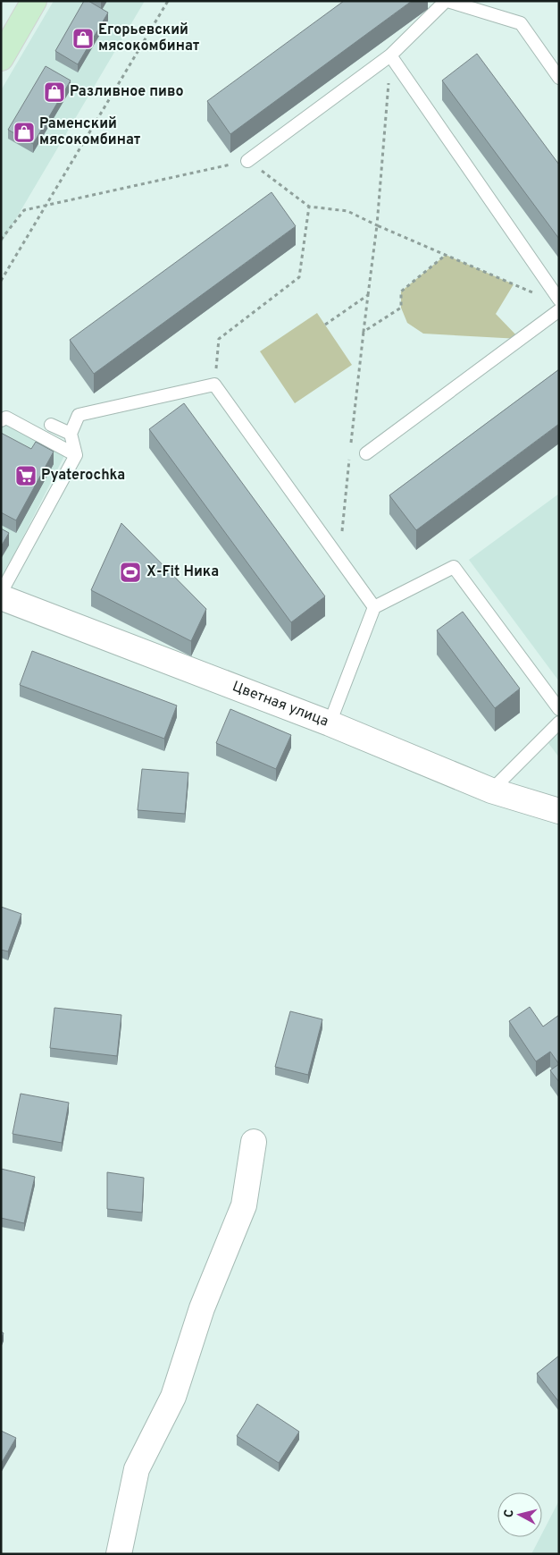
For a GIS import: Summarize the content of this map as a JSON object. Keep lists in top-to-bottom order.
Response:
{
  "streets": {
    "street": ["Цветная улица"]
  },
  "places": {
    "shop": ["Егорьевский мясокомбинат", "Разливное пиво", "Раменский мясокомбинат"],
    "supermarket": ["Pyaterochka"],
    "sports": ["X-Fit Ника"]
  },
  "north": "left"
}
